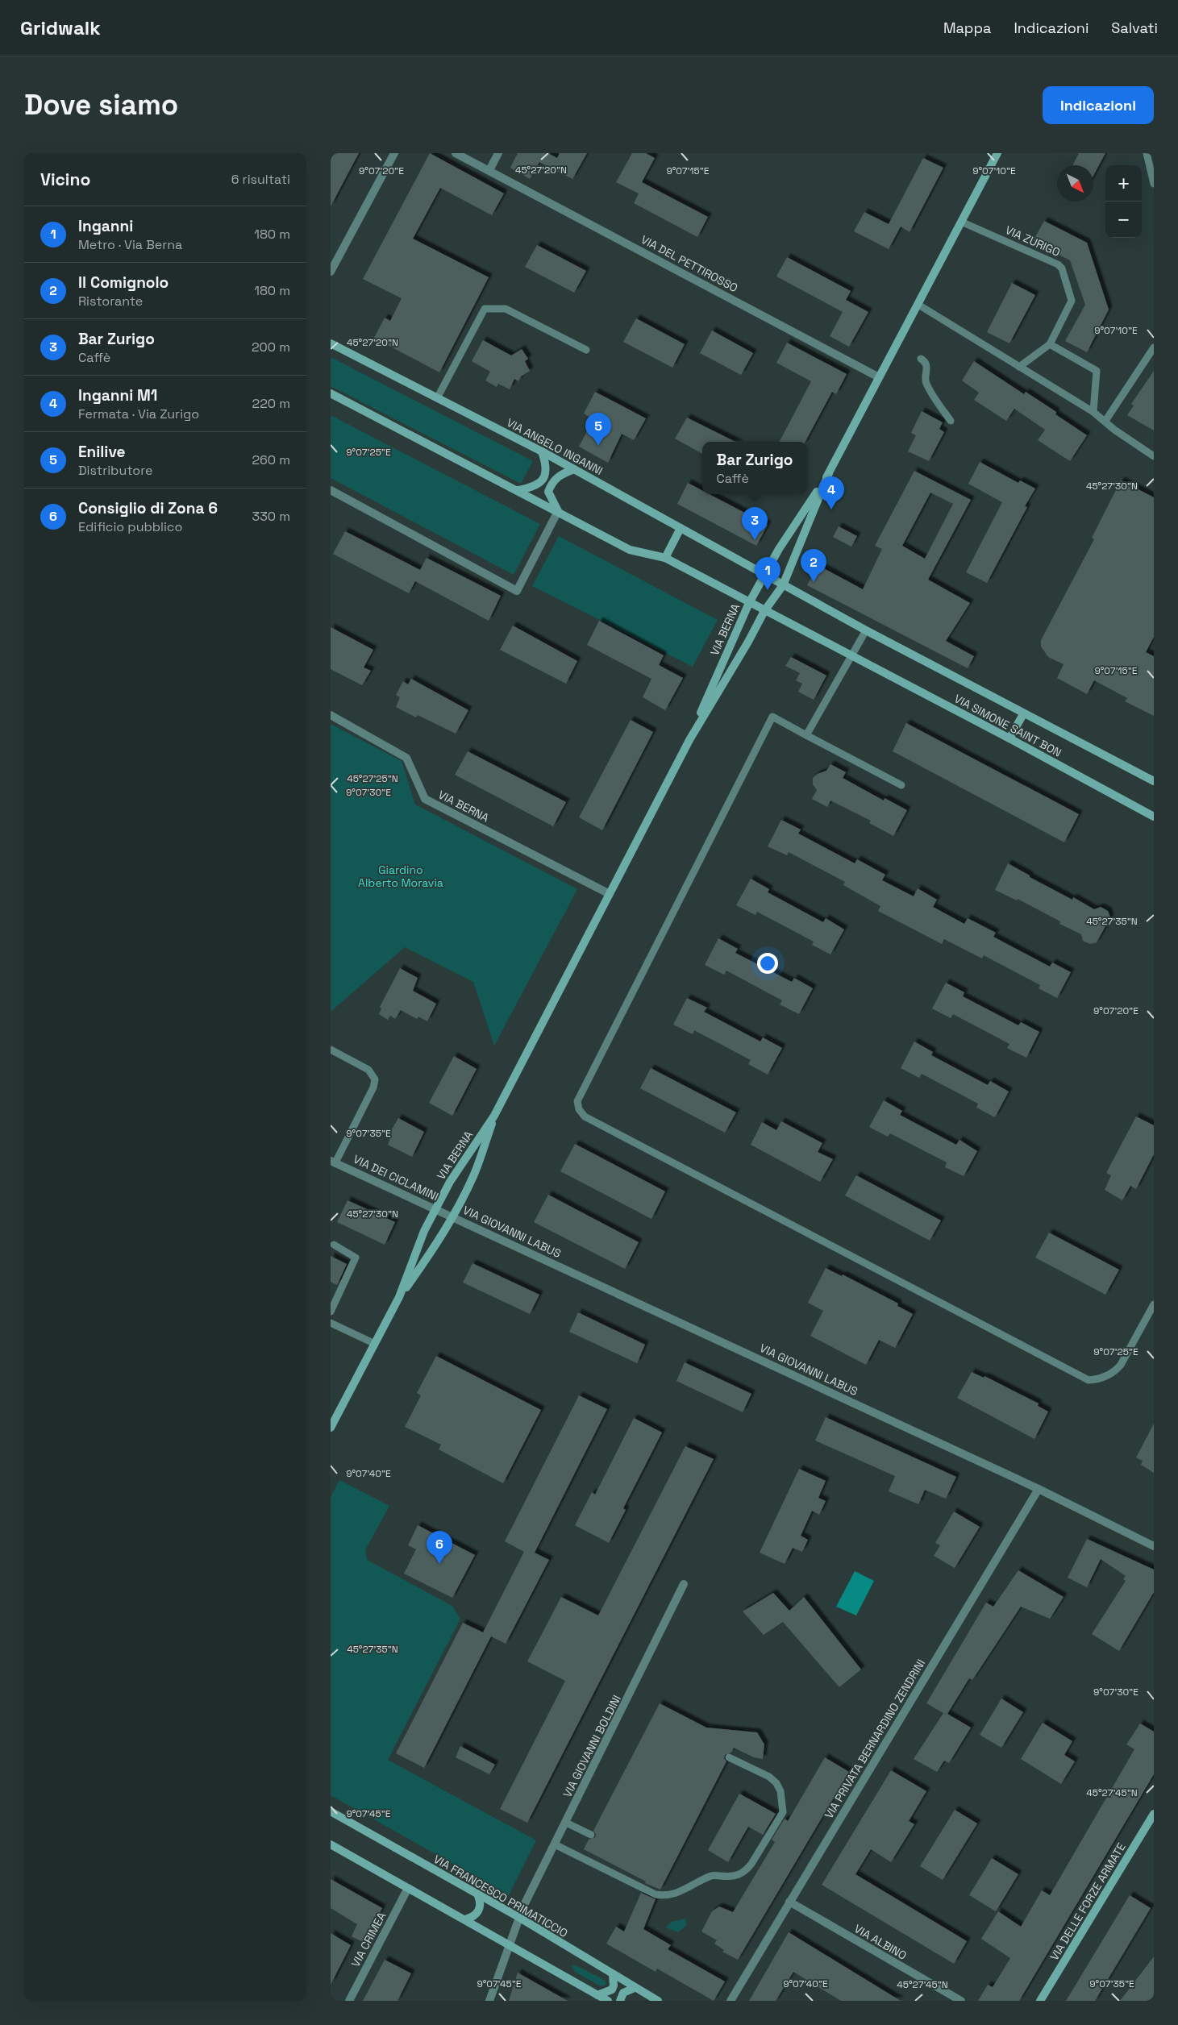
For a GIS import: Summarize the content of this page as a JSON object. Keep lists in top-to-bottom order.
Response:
{
  "streets": {
    "street": [
      "VIA DEL PETTIROSSO",
      "VIA ANGELO INGANNI",
      "VIA BERNA",
      "VIA SIMONE SAINT BON",
      "VIA DEI CICLAMINI",
      "VIA GIOVANNI LABUS",
      "VIA PRIVATA BERNARDINO ZENDRINI",
      "VIA GIOVANNI BOLDINI",
      "VIA FRANCESCO PRIMATICCIO",
      "VIA DELLE FORZE ARMATE",
      "VIA CRIMEA",
      "VIA ALBINO"
    ],
    "lane": ["VIA ZURIGO"]
  },
  "crossings": [
    ["VIA ANGELO INGANNI", "VIA BERNA"],
    ["VIA ANGELO INGANNI", "VIA SIMONE SAINT BON"],
    ["VIA BERNA", "VIA SIMONE SAINT BON"],
    ["VIA BERNA", "VIA DEI CICLAMINI"],
    ["VIA BERNA", "VIA GIOVANNI LABUS"],
    ["VIA DEI CICLAMINI", "VIA GIOVANNI LABUS"],
    ["VIA GIOVANNI LABUS", "VIA PRIVATA BERNARDINO ZENDRINI"],
    ["VIA PRIVATA BERNARDINO ZENDRINI", "VIA ALBINO"],
    ["VIA GIOVANNI BOLDINI", "VIA FRANCESCO PRIMATICCIO"]
  ],
  "parks": ["Giardino Alberto Moravia"],
  "north": "bottom right",
  "page": {
    "header": "Gridwalk",
    "nav": ["Mappa", "Indicazioni", "Salvati"],
    "buttons": "Indicazioni",
    "title": "Dove siamo",
    "heading": ["Vicino", "6 risultati"],
    "map_buttons": ["+", "−"],
    "list": [
      {
        "mark": "1",
        "name": "Inganni",
        "note": "Metro · Via Berna",
        "value": "180 m"
      },
      {
        "mark": "2",
        "name": "Il Comignolo",
        "note": "Ristorante",
        "value": "180 m"
      },
      {
        "mark": "3",
        "name": "Bar Zurigo",
        "note": "Caffè",
        "value": "200 m"
      },
      {
        "mark": "4",
        "name": "Inganni M1",
        "note": "Fermata · Via Zurigo",
        "value": "220 m"
      },
      {
        "mark": "5",
        "name": "Enilive",
        "note": "Distributore",
        "value": "260 m"
      },
      {
        "mark": "6",
        "name": "Consiglio di Zona 6",
        "note": "Edificio pubblico",
        "value": "330 m"
      }
    ],
    "pins": [
      "5",
      "4",
      "3",
      "2",
      "1",
      "6"
    ],
    "popup": ["Bar Zurigo", "Caffè"]
  },
  "coordinates": [
    "45°27'20\"N",
    "9°07'20\"E",
    "9°07'15\"E",
    "9°07'10\"E",
    "9°07'25\"E",
    "45°27'30\"N",
    "45°27'25\"N",
    "9°07'30\"E",
    "45°27'35\"N",
    "9°07'35\"E",
    "9°07'40\"E",
    "45°27'45\"N",
    "9°07'45\"E"
  ]
}
